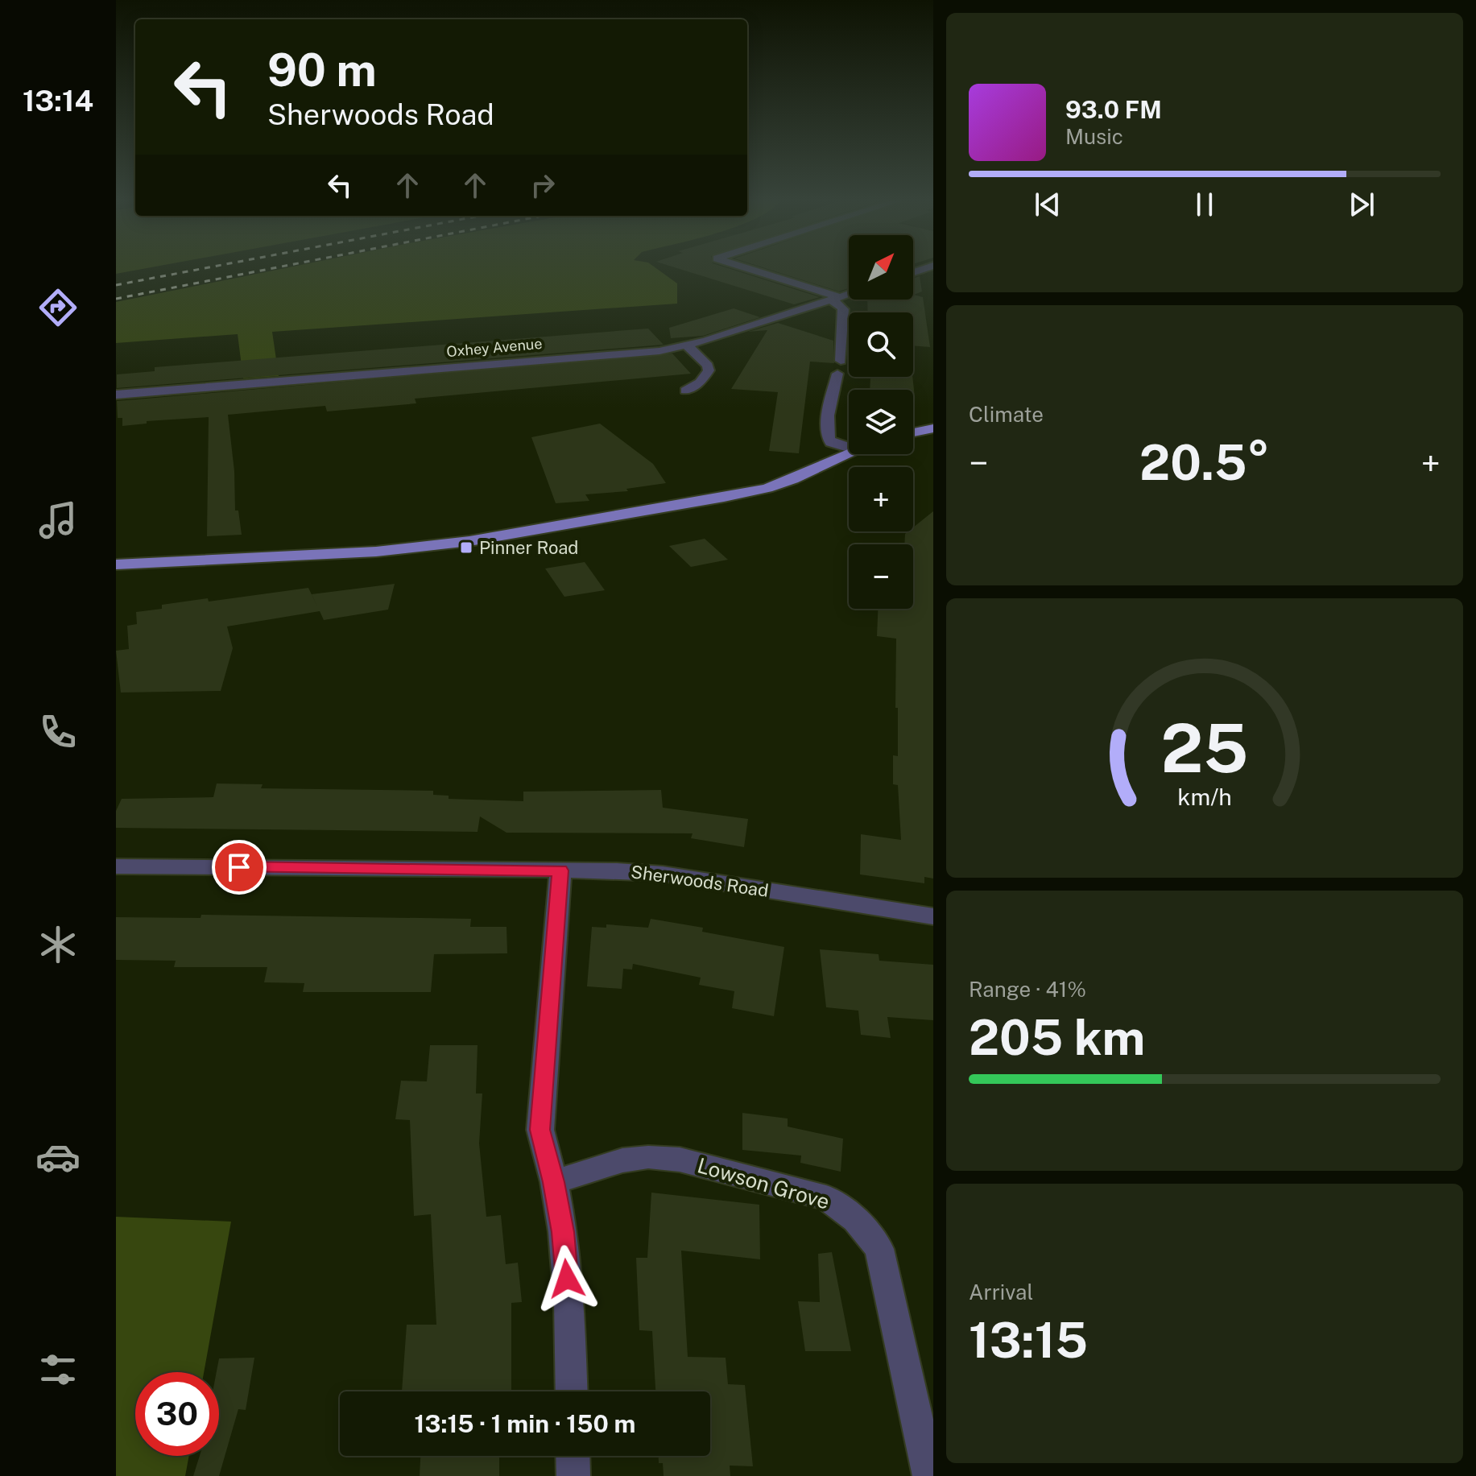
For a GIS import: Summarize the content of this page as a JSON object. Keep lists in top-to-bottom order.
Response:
{
  "streets": {
    "street": ["Oxhey Avenue", "Sherwoods Road", "Lowson Grove"]
  },
  "places": {
    "transit": ["Pinner Road"]
  },
  "north": "top right",
  "page": {
    "tabs": "13:14",
    "turn": ["90 m", "Sherwoods Road"],
    "song": ["93.0 FM", "Music"],
    "map_buttons": ["+", "−"],
    "tile": [
      "Climate",
      ["Range · 41%", "205 km"],
      ["Arrival", "13:15"]
    ],
    "heat": ["−", "20.5°", "+"],
    "limit": "30",
    "trip": "13:15 · 1 min · 150 m",
    "gauge": ["25", "km/h"]
  }
}
